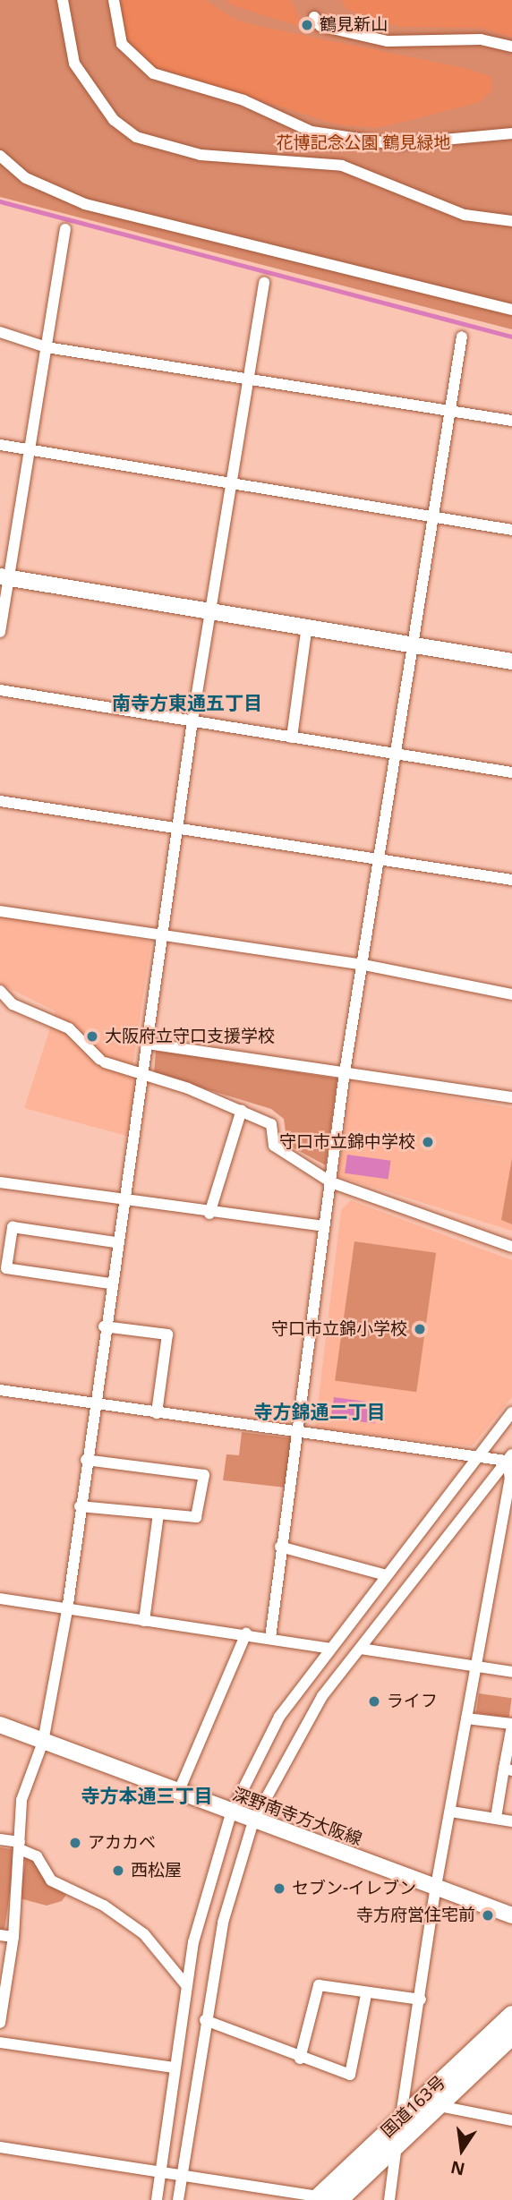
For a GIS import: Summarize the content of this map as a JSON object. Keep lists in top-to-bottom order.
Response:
{
  "streets": {
    "highway": ["国道163号"],
    "main road": ["深野南寺方大阪線"]
  },
  "districts": ["南寺方東通五丁目", "寺方錦通二丁目", "寺方本通三丁目"],
  "parks": ["花博記念公園 鶴見緑地"],
  "places": [
    "鶴見新山",
    "大阪府立守口支援学校",
    "守口市立錦中学校",
    "守口市立錦小学校",
    "ライフ",
    "アカカベ",
    "西松屋",
    "セブン-イレブン",
    "寺方府営住宅前"
  ],
  "north": "bottom"
}
